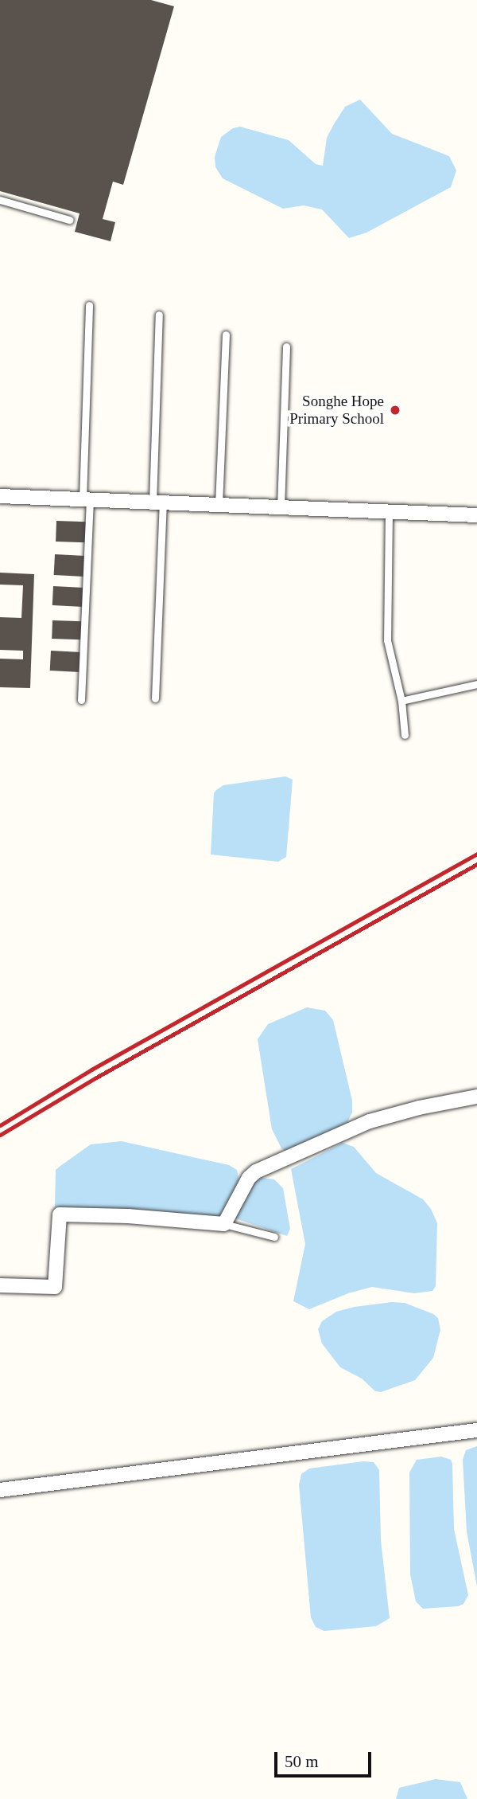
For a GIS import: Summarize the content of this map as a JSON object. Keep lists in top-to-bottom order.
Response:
{
  "places": ["Songhe Hope Primary School"],
  "scale_bar": "50 m"
}
